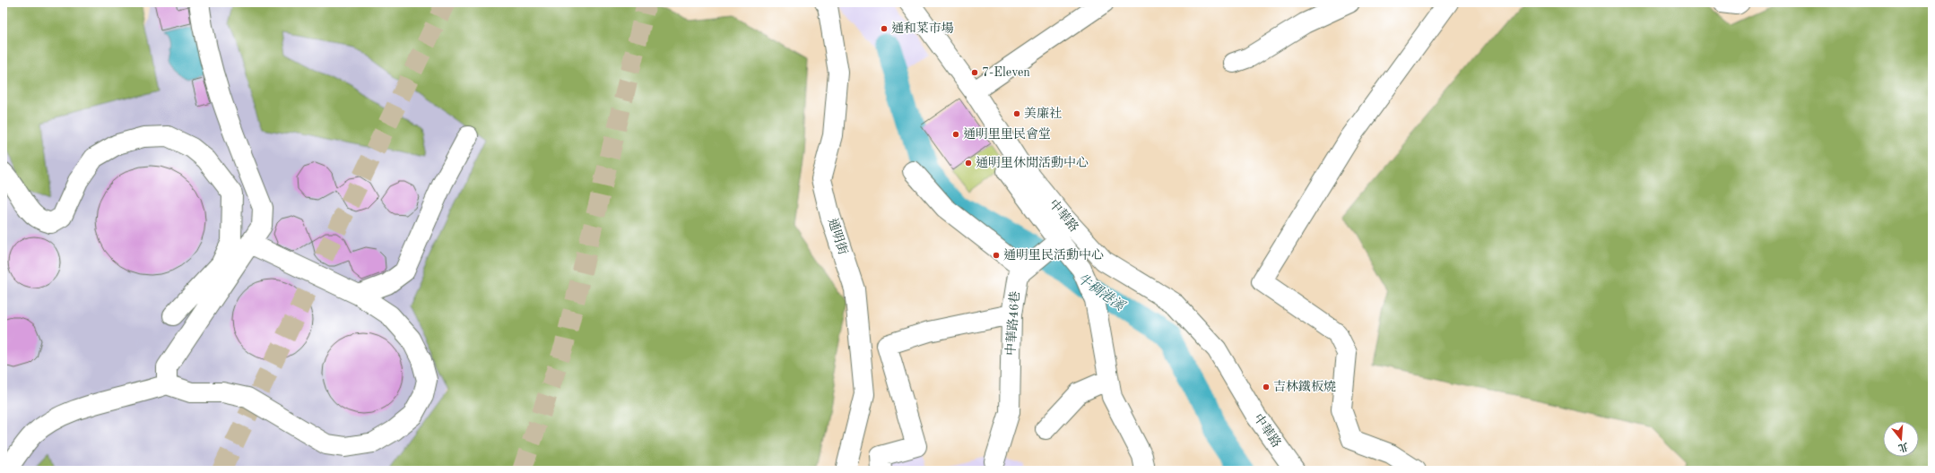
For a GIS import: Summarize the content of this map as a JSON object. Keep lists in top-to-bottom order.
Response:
{
  "streets": {
    "street": ["中華路", "通明街", "中華路46巷"]
  },
  "water": ["牛稠港溪"],
  "places": [
    "通和菜市場",
    "7-Eleven",
    "美廉社",
    "通明里里民會堂",
    "通明里休閒活動中心",
    "通明里民活動中心",
    "吉林鐵板燒"
  ],
  "north": "bottom"
}
